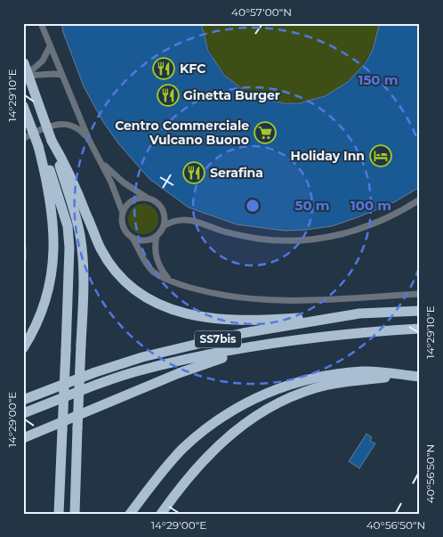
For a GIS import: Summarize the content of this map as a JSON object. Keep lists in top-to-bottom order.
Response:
{
  "streets": {
    "highway": ["SS7bis"]
  },
  "places": {
    "restaurant": ["KFC", "Ginetta Burger", "Serafina"],
    "supermarket": ["Centro Commerciale Vulcano Buono"],
    "hotel": ["Holiday Inn"]
  },
  "coordinates": [
    "40°57'00\"N",
    "14°29'10\"E",
    "14°29'00\"E",
    "40°56'50\"N"
  ],
  "rings": ["150 m", "50 m", "100 m"]
}
